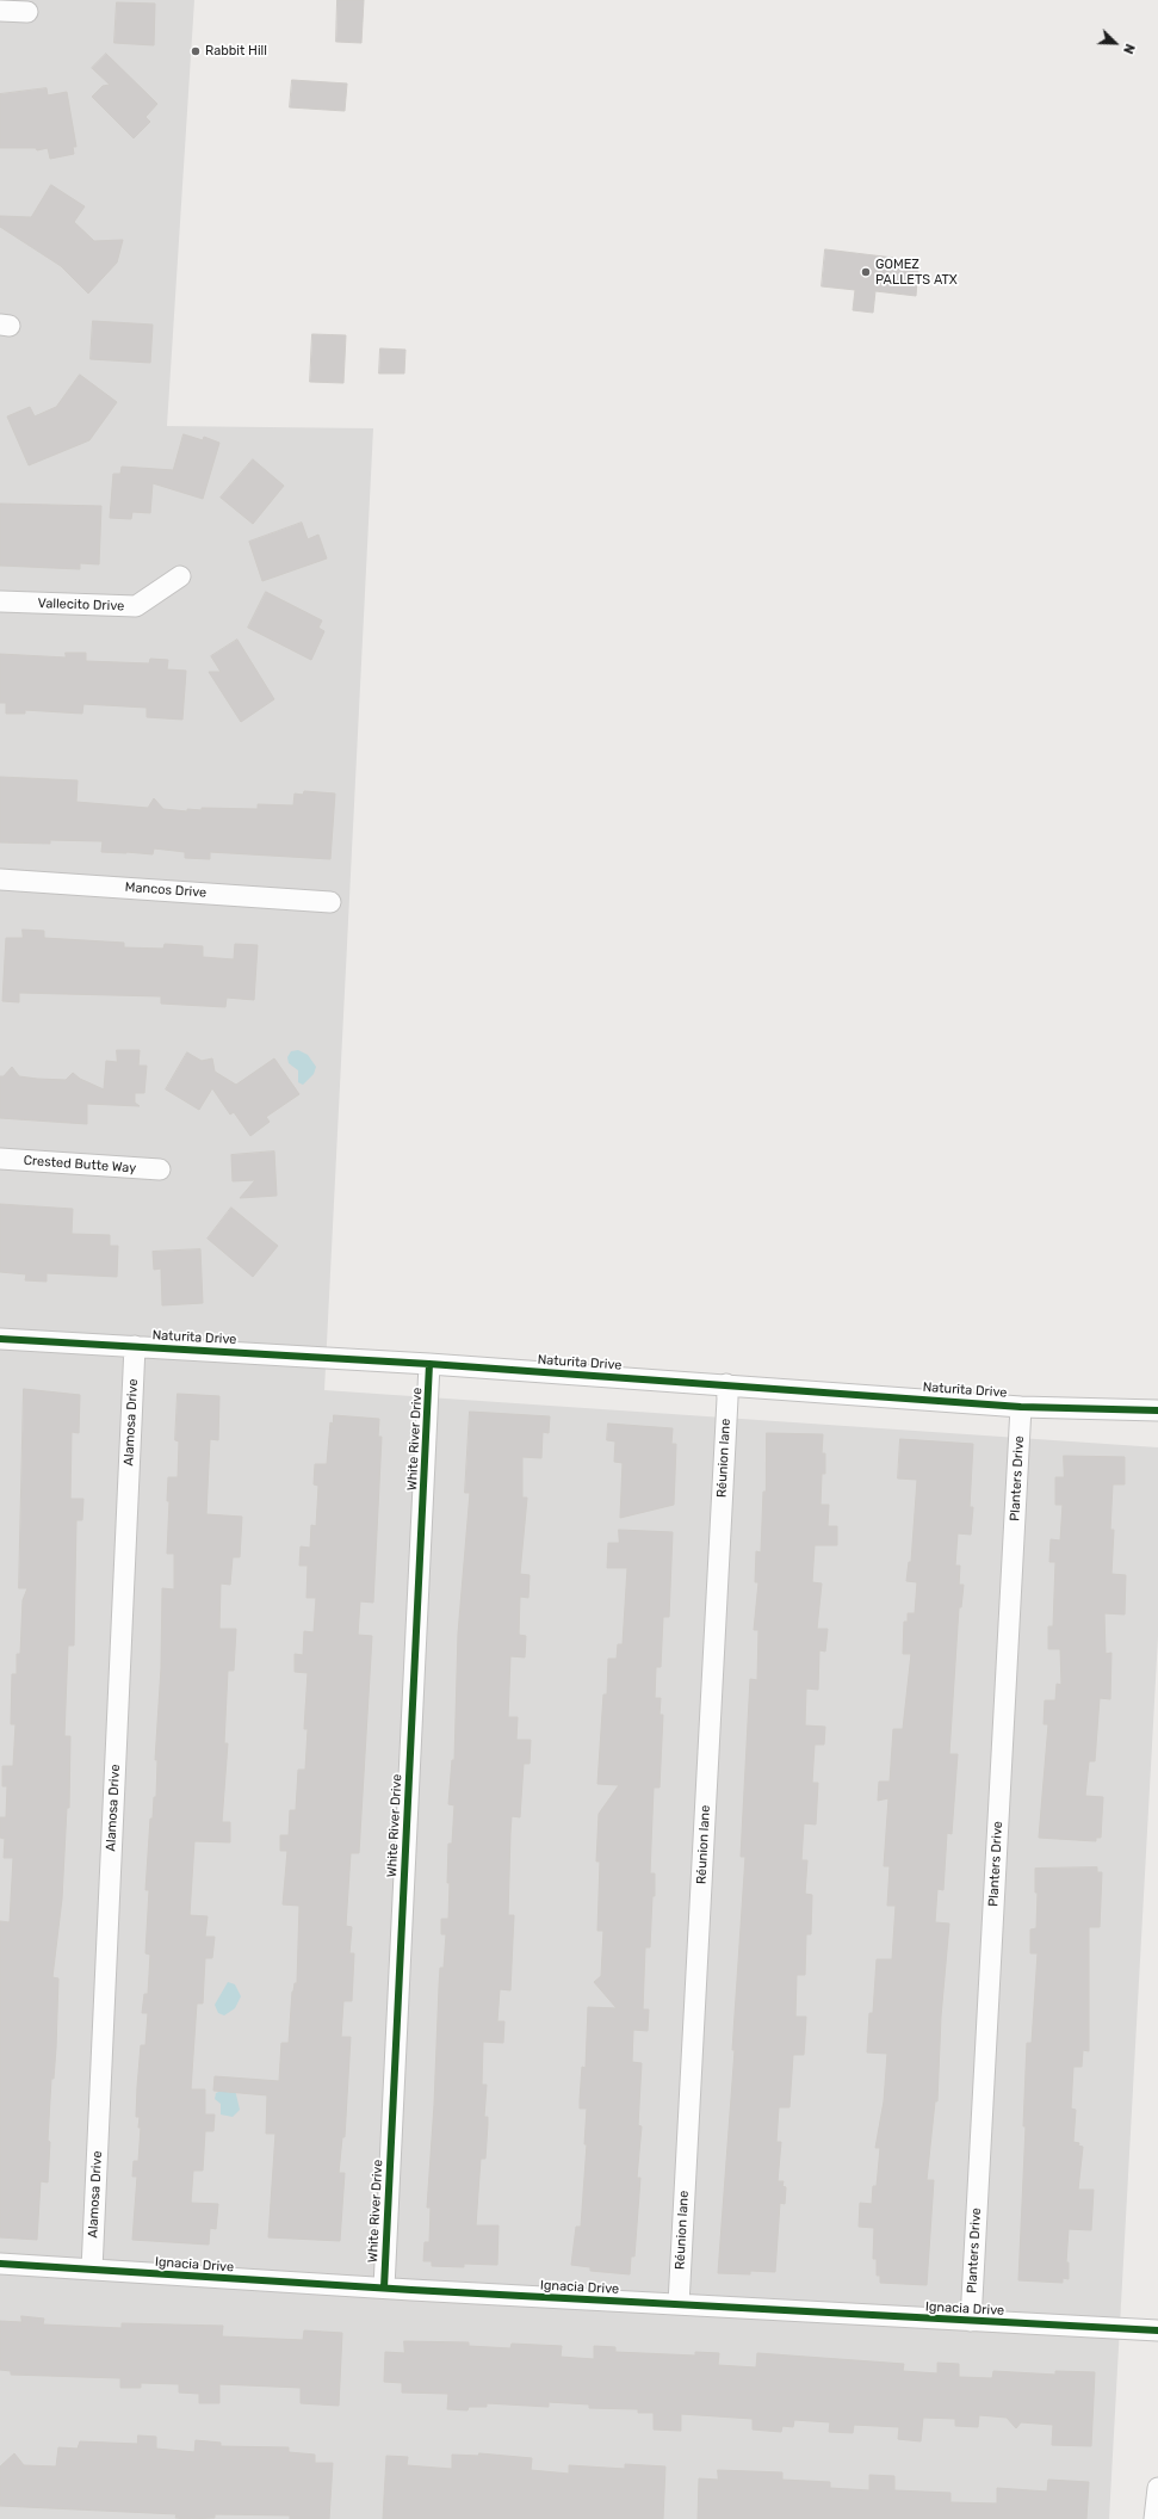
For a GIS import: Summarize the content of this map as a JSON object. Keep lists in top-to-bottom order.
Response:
{
  "streets": {
    "street": [
      "Vallecito Drive",
      "Mancos Drive",
      "Crested Butte Way",
      "Naturita Drive",
      "Alamosa Drive",
      "White River Drive",
      "Réunion lane",
      "Planters Drive",
      "Ignacia Drive"
    ]
  },
  "crossings": [
    ["Naturita Drive", "Alamosa Drive"],
    ["Naturita Drive", "White River Drive"],
    ["Naturita Drive", "Réunion lane"],
    ["Naturita Drive", "Planters Drive"],
    ["Alamosa Drive", "Ignacia Drive"],
    ["White River Drive", "Ignacia Drive"],
    ["Réunion lane", "Ignacia Drive"],
    ["Planters Drive", "Ignacia Drive"]
  ],
  "places": ["Rabbit Hill", "GOMEZ PALLETS ATX"],
  "north": "bottom right"
}
